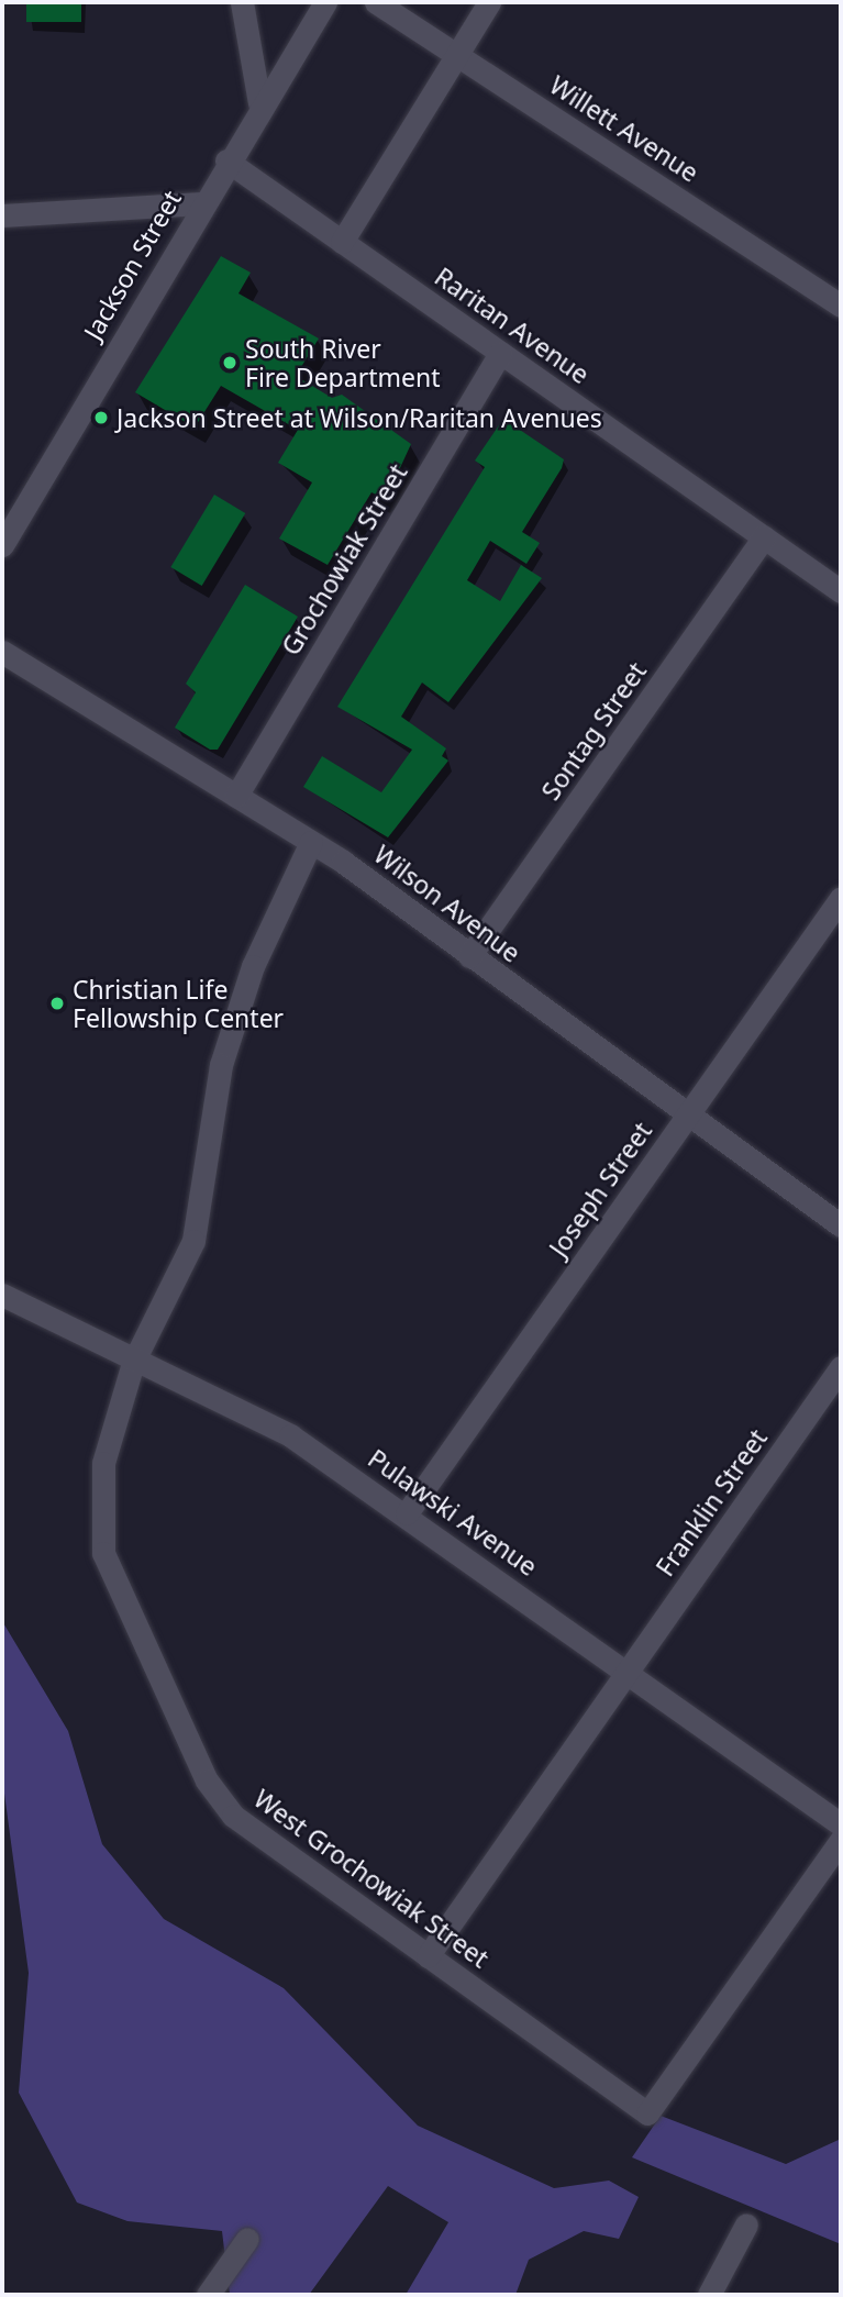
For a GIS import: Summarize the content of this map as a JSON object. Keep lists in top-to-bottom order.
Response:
{
  "streets": {
    "street": [
      "Willett Avenue",
      "Jackson Street",
      "Raritan Avenue",
      "Grochowiak Street",
      "Sontag Street",
      "Wilson Avenue",
      "Joseph Street",
      "Franklin Street",
      "Pulawski Avenue",
      "West Grochowiak Street"
    ]
  },
  "crossings": [
    ["Jackson Street", "Raritan Avenue"],
    ["Raritan Avenue", "Grochowiak Street"],
    ["Raritan Avenue", "Sontag Street"],
    ["Grochowiak Street", "Wilson Avenue"],
    ["Sontag Street", "Wilson Avenue"],
    ["Wilson Avenue", "Joseph Street"],
    ["Wilson Avenue", "West Grochowiak Street"],
    ["Joseph Street", "Pulawski Avenue"],
    ["Franklin Street", "Pulawski Avenue"],
    ["Franklin Street", "West Grochowiak Street"],
    ["Pulawski Avenue", "West Grochowiak Street"]
  ],
  "places": ["South River Fire Department", "Jackson Street at Wilson/Raritan Avenues", "Christian Life Fellowship Center"]
}
